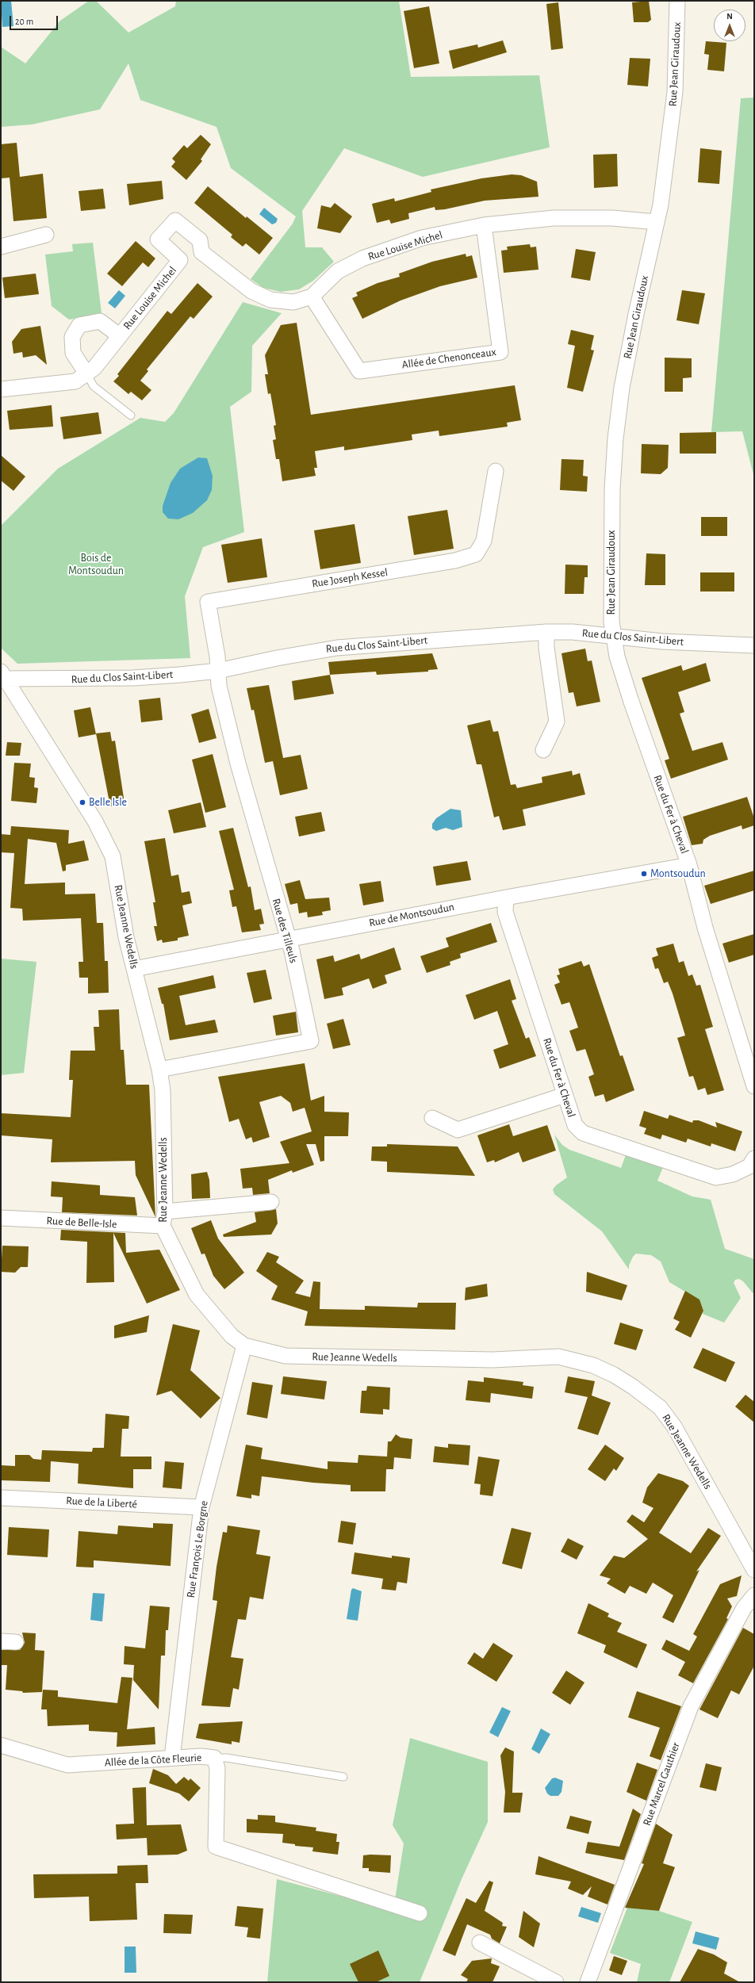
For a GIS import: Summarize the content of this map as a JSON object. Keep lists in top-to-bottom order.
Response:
{
  "streets": {
    "street": [
      "Rue Jean Giraudoux",
      "Rue Louise Michel",
      "Allée de Chenonceaux",
      "Rue Joseph Kessel",
      "Rue du Clos Saint-Libert",
      "Rue du Fer à Cheval",
      "Rue de Montsoudun",
      "Rue Jeanne Wedells",
      "Rue des Tilleuls",
      "Rue de Belle-Isle",
      "Rue de la Liberté",
      "Rue François Le Borgne",
      "Allée de la Côte Fleurie",
      "Rue Marcel Gauthier"
    ]
  },
  "crossings": [
    ["Rue Jean Giraudoux", "Rue Louise Michel"],
    ["Rue Jean Giraudoux", "Rue du Clos Saint-Libert"],
    ["Rue Jean Giraudoux", "Rue du Fer à Cheval"],
    ["Rue Louise Michel", "Allée de Chenonceaux"],
    ["Rue Joseph Kessel", "Rue du Clos Saint-Libert"],
    ["Rue Joseph Kessel", "Rue des Tilleuls"],
    ["Rue du Clos Saint-Libert", "Rue du Fer à Cheval"],
    ["Rue du Clos Saint-Libert", "Rue Jeanne Wedells"],
    ["Rue du Clos Saint-Libert", "Rue des Tilleuls"],
    ["Rue du Fer à Cheval", "Rue de Montsoudun"],
    ["Rue de Montsoudun", "Rue Jeanne Wedells"],
    ["Rue de Montsoudun", "Rue des Tilleuls"],
    ["Rue Jeanne Wedells", "Rue des Tilleuls"],
    ["Rue Jeanne Wedells", "Rue de Belle-Isle"],
    ["Rue Jeanne Wedells", "Rue François Le Borgne"],
    ["Rue de la Liberté", "Rue François Le Borgne"],
    ["Rue François Le Borgne", "Allée de la Côte Fleurie"]
  ],
  "parks": ["Bois de Montsoudun"],
  "places": ["Belle Isle", "Montsoudun"],
  "scale_bar": "20 m",
  "north": "top"
}
